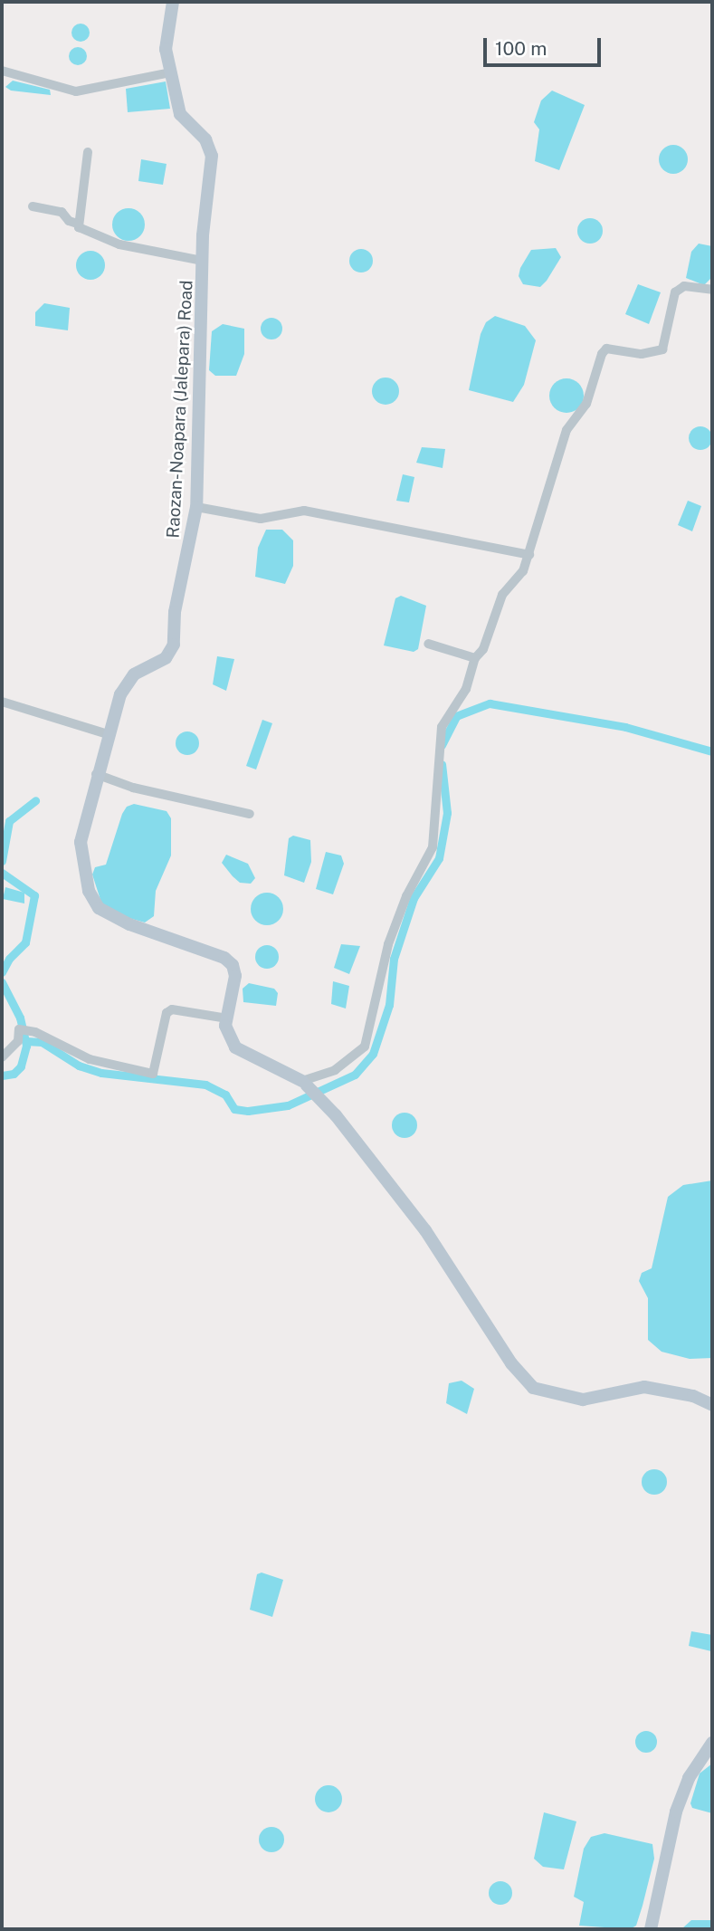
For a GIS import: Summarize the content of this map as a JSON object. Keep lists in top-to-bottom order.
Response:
{
  "streets": {
    "main road": ["Raozan-Noapara (Jalepara) Road"]
  },
  "scale_bar": "100 m"
}
